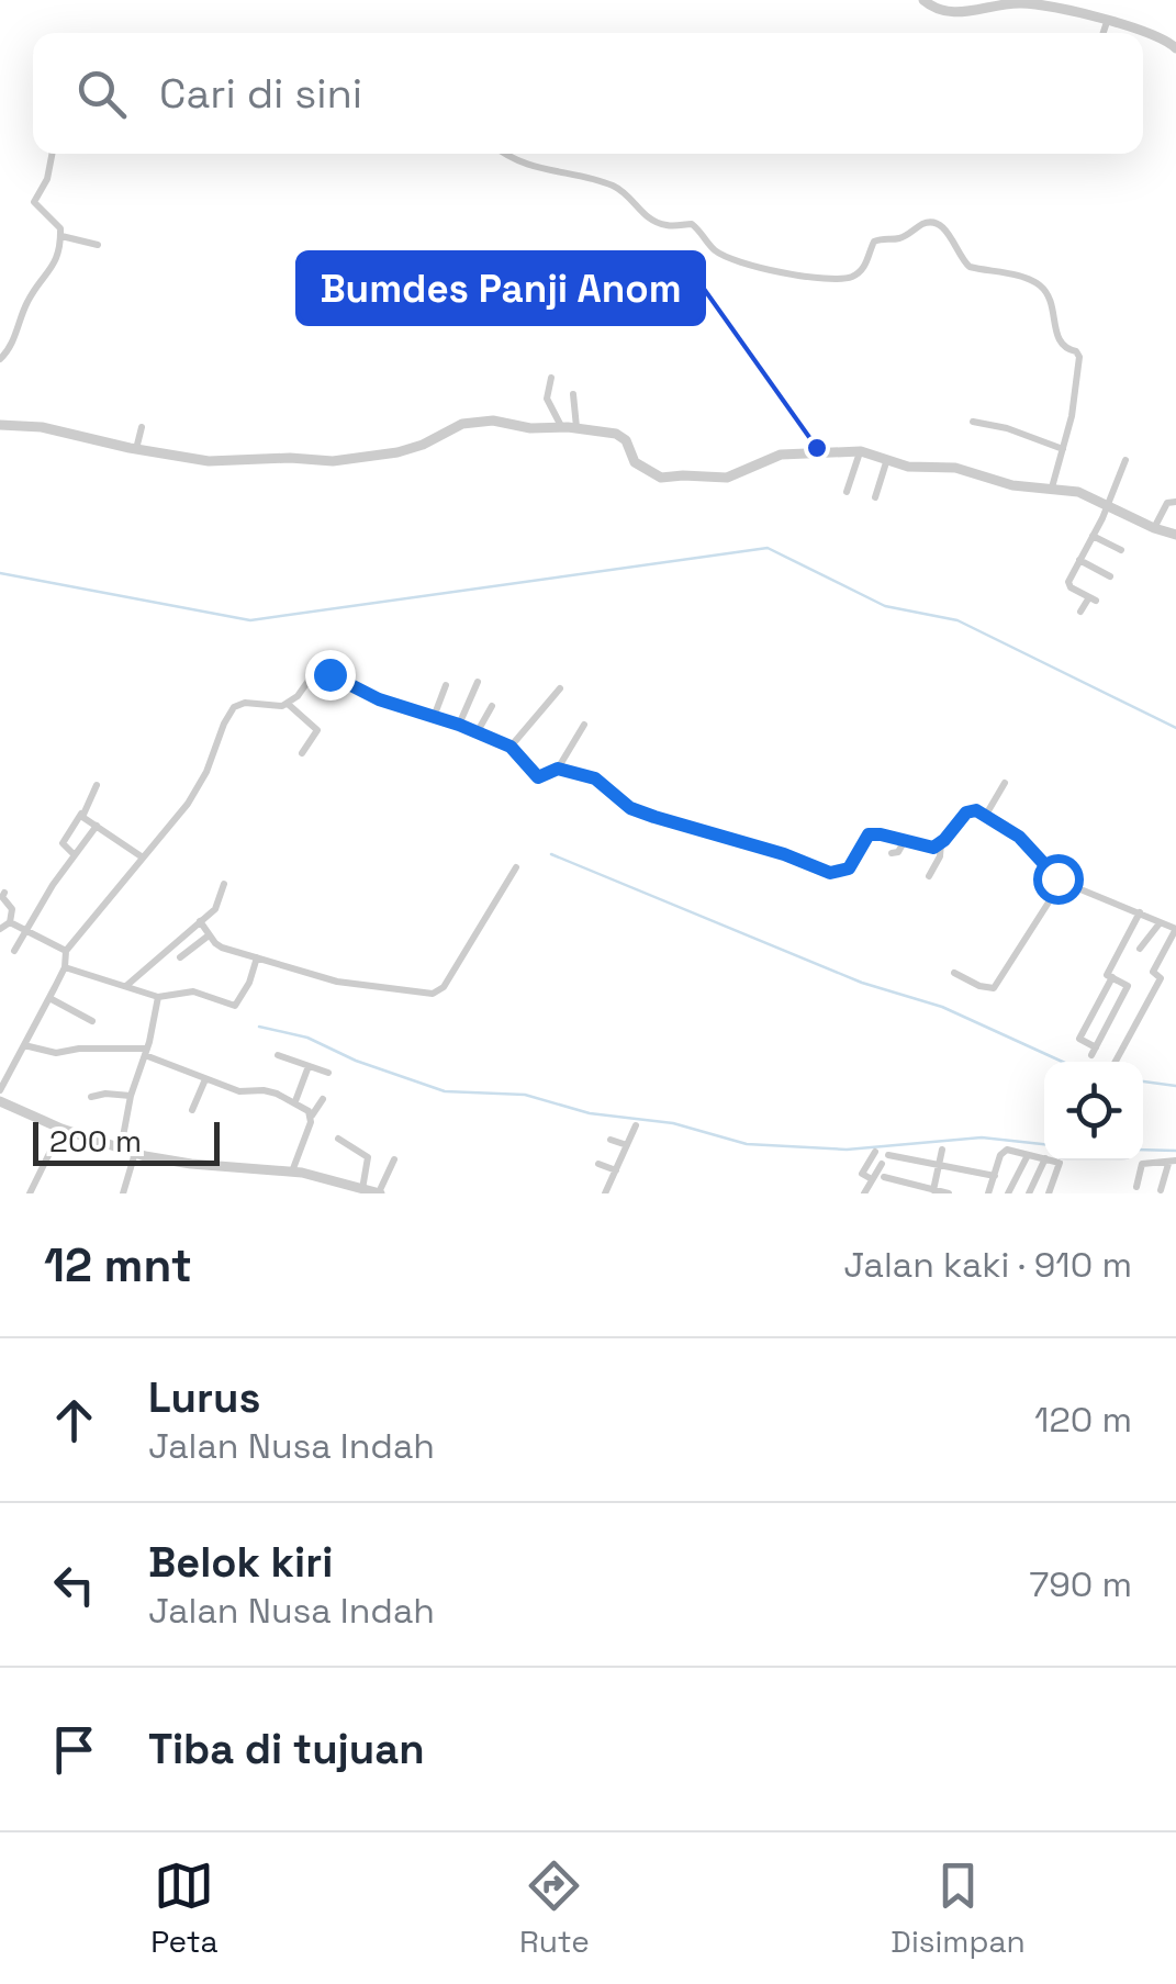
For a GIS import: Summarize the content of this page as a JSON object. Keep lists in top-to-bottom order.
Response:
{
  "places": ["Bumdes Panji Anom"],
  "scale_bar": "200 m",
  "page": {
    "search": "Cari di sini",
    "scale": "200 m",
    "heading": ["12 mnt", "Jalan kaki · 910 m"],
    "list": [
      ["Lurus", "Jalan Nusa Indah", "120 m"],
      ["Belok kiri", "Jalan Nusa Indah", "790 m"],
      "Tiba di tujuan"
    ],
    "nav": ["Peta", "Rute", "Disimpan"]
  }
}
